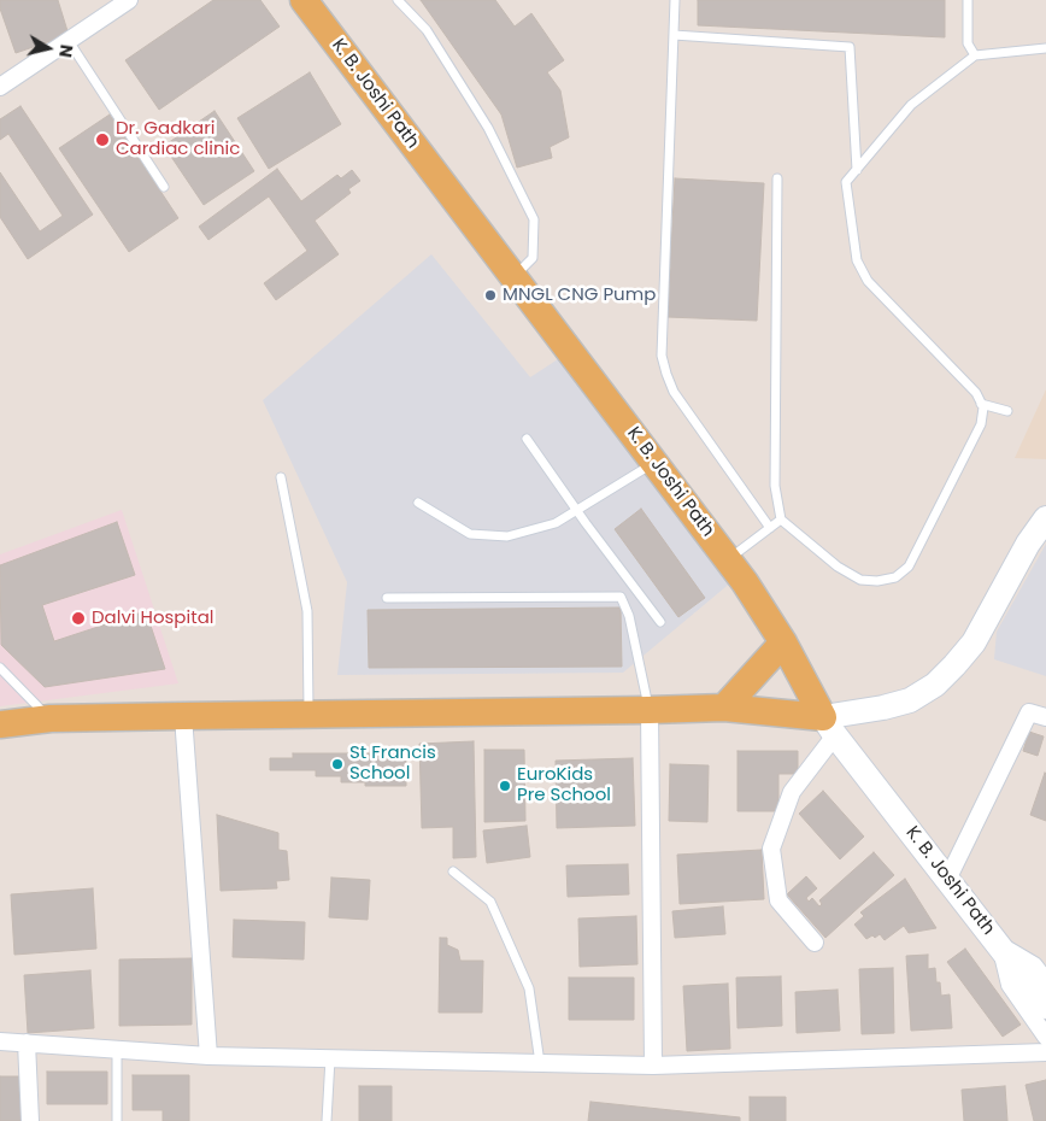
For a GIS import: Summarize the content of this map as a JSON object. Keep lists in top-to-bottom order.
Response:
{
  "streets": {
    "main road": ["K. B. Joshi Path"]
  },
  "places": [
    "Dr. Gadkari Cardiac clinic",
    "MNGL CNG Pump",
    "Dalvi Hospital",
    "St Francis School",
    "EuroKids Pre School"
  ],
  "north": "right"
}
